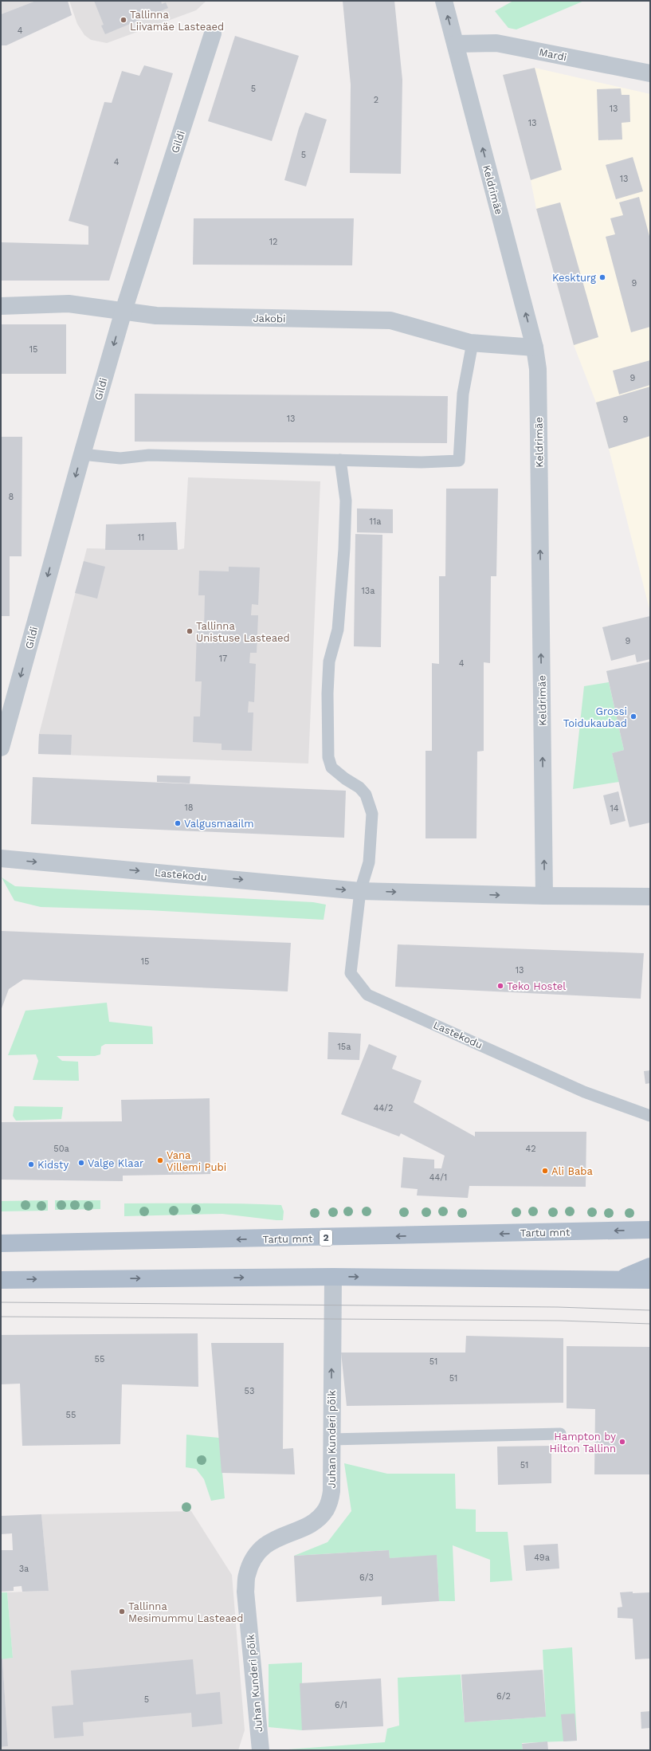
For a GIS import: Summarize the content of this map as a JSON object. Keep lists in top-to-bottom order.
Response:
{
  "streets": {
    "main road": ["Tartu mnt", "2"],
    "street": [
      "Mardi",
      "Gildi",
      "Keldrimäe",
      "Jakobi",
      "Lastekodu",
      "Juhan Kunderi põik"
    ]
  },
  "crossings": [
    ["Mardi", "Keldrimäe"],
    ["Gildi", "Jakobi"],
    ["Keldrimäe", "Jakobi"],
    ["Keldrimäe", "Lastekodu"]
  ],
  "one_way": ["Gildi", "Keldrimäe", "Lastekodu"],
  "places": [
    "Tallinna Liivamäe Lasteaed",
    "Keskturg",
    "Tallinna Unistuse Lasteaed",
    "Grossi Toidukaubad",
    "Valgusmaailm",
    "Teko Hostel",
    "Vana Villemi Pubi",
    "Valge Klaar",
    "Kidsty",
    "Ali Baba",
    "Hampton by Hilton Tallinn",
    "Tallinna Mesimummu Lasteaed"
  ],
  "house_numbers": [
    "4",
    "5",
    "2",
    "13",
    "13",
    "5",
    "4",
    "13",
    "12",
    "9",
    "15",
    "9",
    "13",
    "9",
    "8",
    "11a",
    "11",
    "13a",
    "9",
    "17",
    "4",
    "18",
    "14",
    "15",
    "13",
    "15a",
    "44/2",
    "50a",
    "42",
    "44/1",
    "55",
    "51",
    "51",
    "53",
    "55",
    "51",
    "49a",
    "3a",
    "6/3",
    "6/2",
    "5",
    "6/1"
  ]
}
